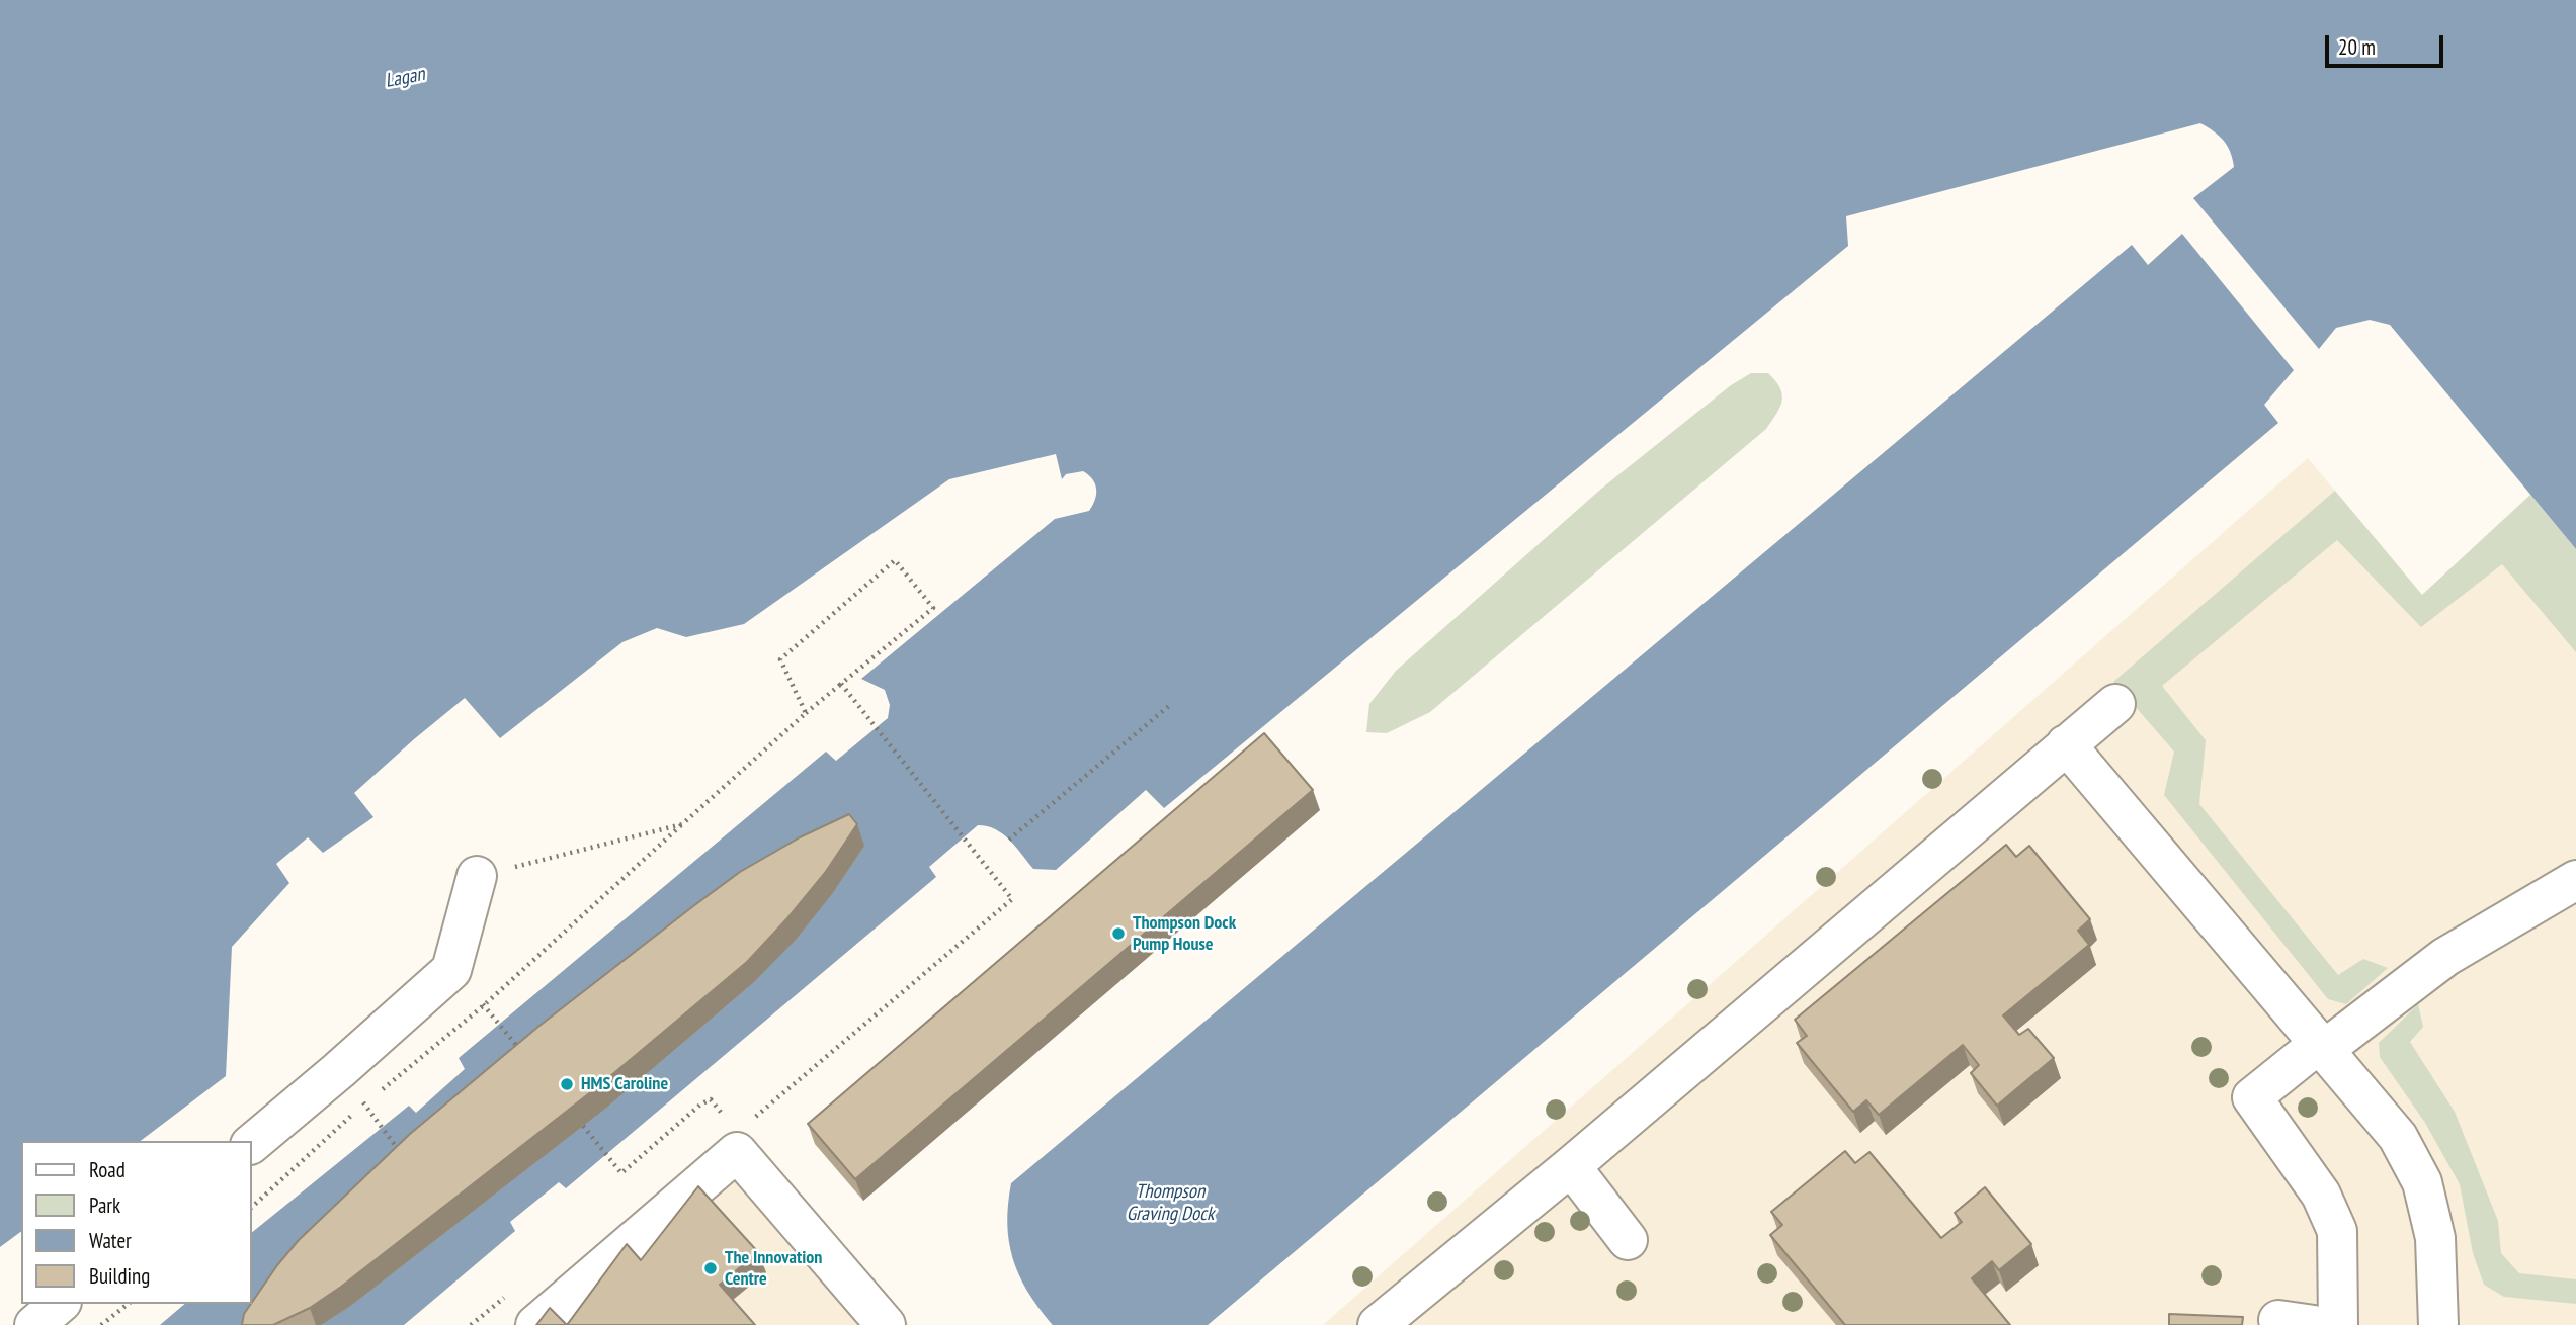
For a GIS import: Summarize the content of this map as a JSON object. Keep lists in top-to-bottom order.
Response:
{
  "water": ["Lagan", "Thompson Graving Dock"],
  "places": ["Thompson Dock Pump House", "HMS Caroline", "The Innovation Centre"],
  "legend": [
    "Road",
    "Park",
    "Water",
    "Building"
  ],
  "scale_bar": "20 m"
}
